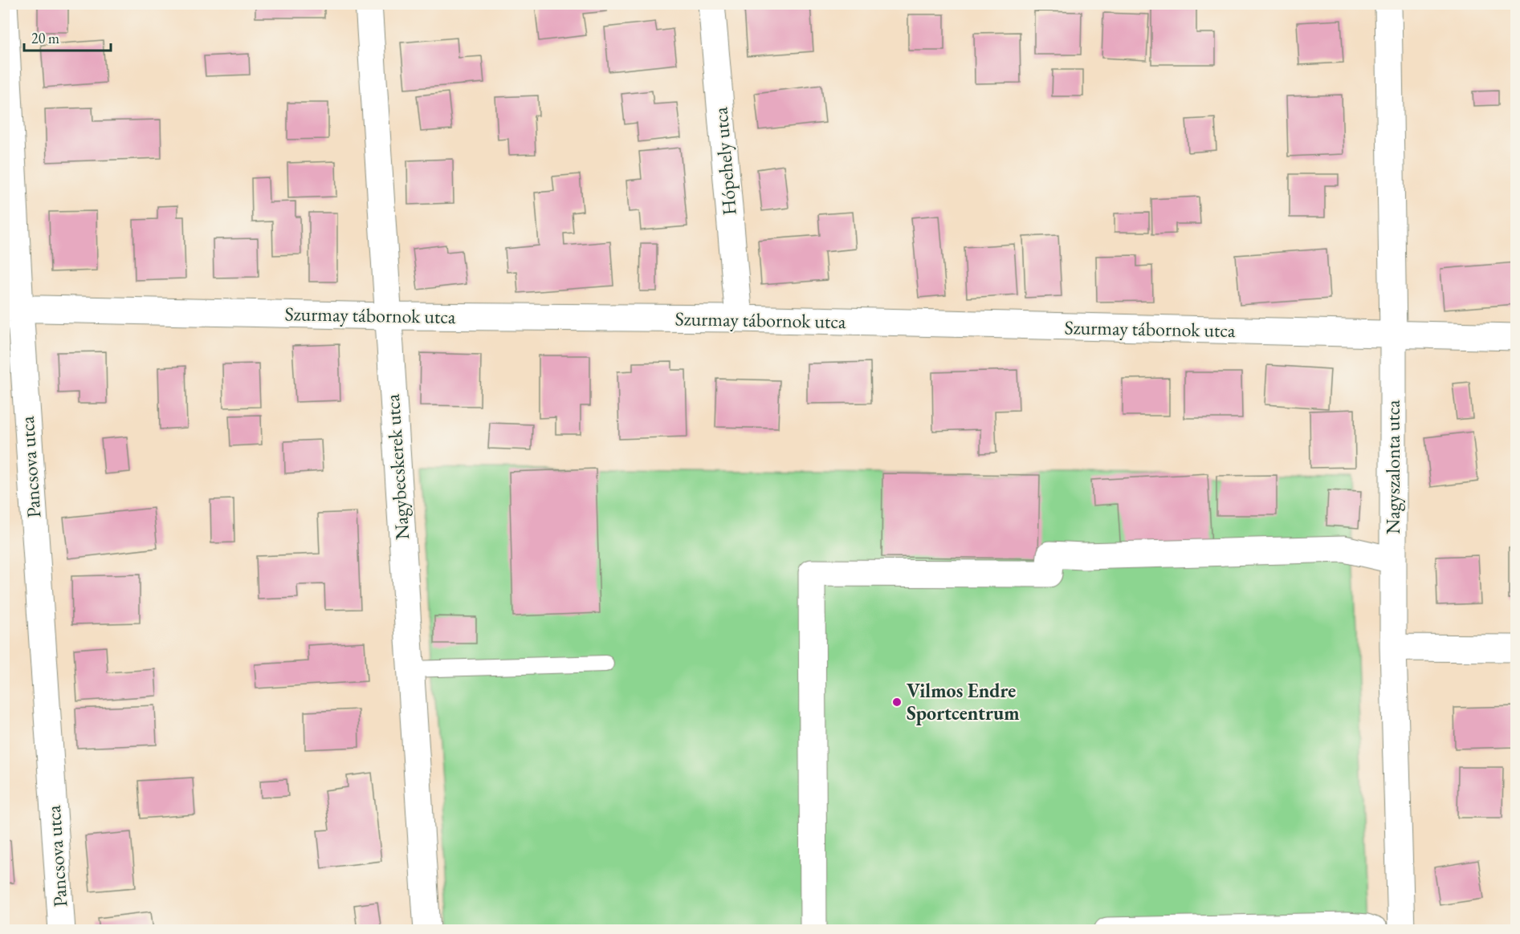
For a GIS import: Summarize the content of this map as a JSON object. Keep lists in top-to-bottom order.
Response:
{
  "streets": {
    "street": [
      "Hópehely utca",
      "Szurmay tábornok utca",
      "Pancsova utca",
      "Nagybecskerek utca",
      "Nagyszalonta utca"
    ]
  },
  "crossings": [
    ["Hópehely utca", "Szurmay tábornok utca"],
    ["Szurmay tábornok utca", "Pancsova utca"],
    ["Szurmay tábornok utca", "Nagybecskerek utca"],
    ["Szurmay tábornok utca", "Nagyszalonta utca"]
  ],
  "places": ["Vilmos Endre Sportcentrum"],
  "scale_bar": "20 m"
}
